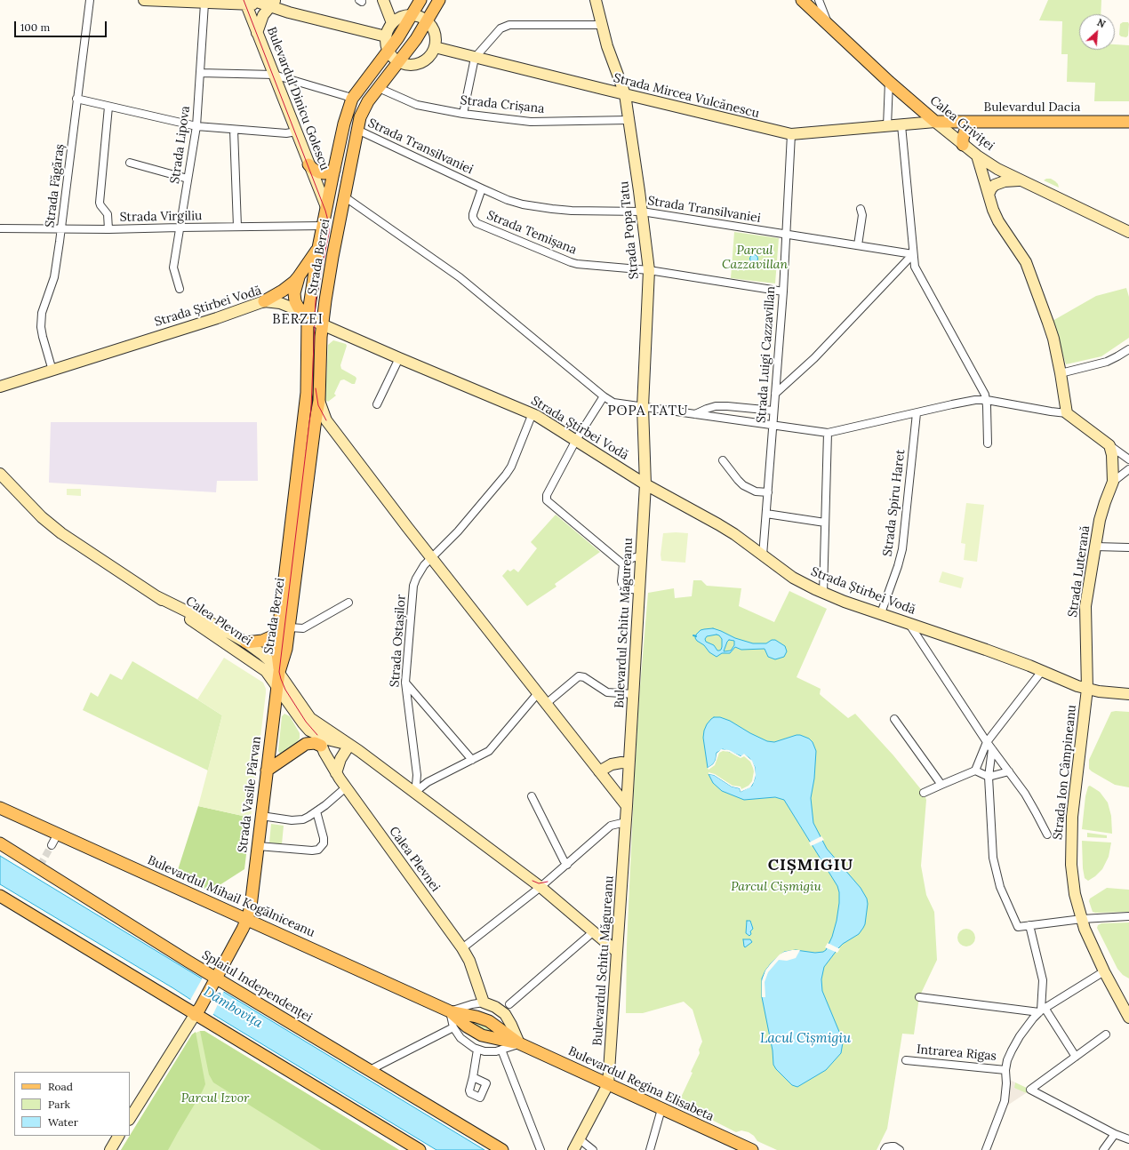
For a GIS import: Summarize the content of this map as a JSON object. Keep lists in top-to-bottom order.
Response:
{
  "streets": {
    "main road": [
      "Strada Mircea Vulcănescu",
      "Bulevardul Dinicu Golescu",
      "Bulevardul Dacia",
      "Calea Griviței",
      "Strada Popa Tatu",
      "Strada Berzei",
      "Strada Știrbei Vodă",
      "Strada Luterană",
      "Calea Plevnei",
      "Bulevardul Schitu Măgureanu",
      "Strada Ion Câmpineanu",
      "Strada Vasile Pârvan",
      "Bulevardul Mihail Kogălniceanu",
      "Splaiul Independenței",
      "Bulevardul Regina Elisabeta"
    ],
    "street": [
      "Strada Crișana",
      "Strada Lipova",
      "Strada Transilvaniei",
      "Strada Făgăraș",
      "Strada Virgiliu",
      "Strada Temișana",
      "Strada Luigi Cazzavillan",
      "Strada Spiru Haret",
      "Strada Ostașilor",
      "Intrarea Rigas"
    ]
  },
  "crossings": [
    ["Strada Mircea Vulcănescu", "Bulevardul Dacia"],
    ["Strada Mircea Vulcănescu", "Calea Griviței"],
    ["Strada Mircea Vulcănescu", "Strada Popa Tatu"],
    ["Strada Mircea Vulcănescu", "Strada Luigi Cazzavillan"],
    ["Bulevardul Dinicu Golescu", "Strada Berzei"],
    ["Strada Crișana", "Strada Popa Tatu"],
    ["Strada Crișana", "Strada Berzei"],
    ["Bulevardul Dacia", "Calea Griviței"],
    ["Strada Lipova", "Strada Virgiliu"],
    ["Strada Transilvaniei", "Strada Popa Tatu"],
    ["Strada Transilvaniei", "Strada Temișana"],
    ["Strada Transilvaniei", "Strada Berzei"],
    ["Strada Transilvaniei", "Strada Luigi Cazzavillan"],
    ["Strada Făgăraș", "Strada Virgiliu"],
    ["Strada Făgăraș", "Strada Știrbei Vodă"],
    ["Strada Virgiliu", "Strada Berzei"],
    ["Strada Popa Tatu", "Strada Temișana"],
    ["Strada Popa Tatu", "Strada Știrbei Vodă"],
    ["Strada Popa Tatu", "Bulevardul Schitu Măgureanu"],
    ["Strada Temișana", "Strada Luigi Cazzavillan"],
    ["Strada Berzei", "Strada Știrbei Vodă"],
    ["Strada Berzei", "Calea Plevnei"],
    ["Strada Berzei", "Strada Vasile Pârvan"],
    ["Strada Știrbei Vodă", "Strada Luigi Cazzavillan"],
    ["Strada Știrbei Vodă", "Strada Spiru Haret"],
    ["Strada Știrbei Vodă", "Strada Luterană"],
    ["Strada Știrbei Vodă", "Bulevardul Schitu Măgureanu"],
    ["Strada Știrbei Vodă", "Strada Ostașilor"],
    ["Strada Știrbei Vodă", "Strada Ion Câmpineanu"],
    ["Strada Luterană", "Strada Ion Câmpineanu"],
    ["Calea Plevnei", "Bulevardul Schitu Măgureanu"],
    ["Calea Plevnei", "Strada Ostașilor"],
    ["Calea Plevnei", "Strada Vasile Pârvan"],
    ["Bulevardul Schitu Măgureanu", "Bulevardul Regina Elisabeta"],
    ["Strada Vasile Pârvan", "Bulevardul Mihail Kogălniceanu"],
    ["Strada Vasile Pârvan", "Splaiul Independenței"],
    ["Bulevardul Mihail Kogălniceanu", "Bulevardul Regina Elisabeta"]
  ],
  "districts": ["BERZEI", "POPA TATU", "CIȘMIGIU"],
  "water": ["Dâmbovița", "Lacul Cișmigiu"],
  "parks": ["Parcul Cazzavillan", "Parcul Cișmigiu", "Parcul Izvor"],
  "legend": ["Road", "Park", "Water"],
  "scale_bar": "100 m",
  "north": "top right"
}
